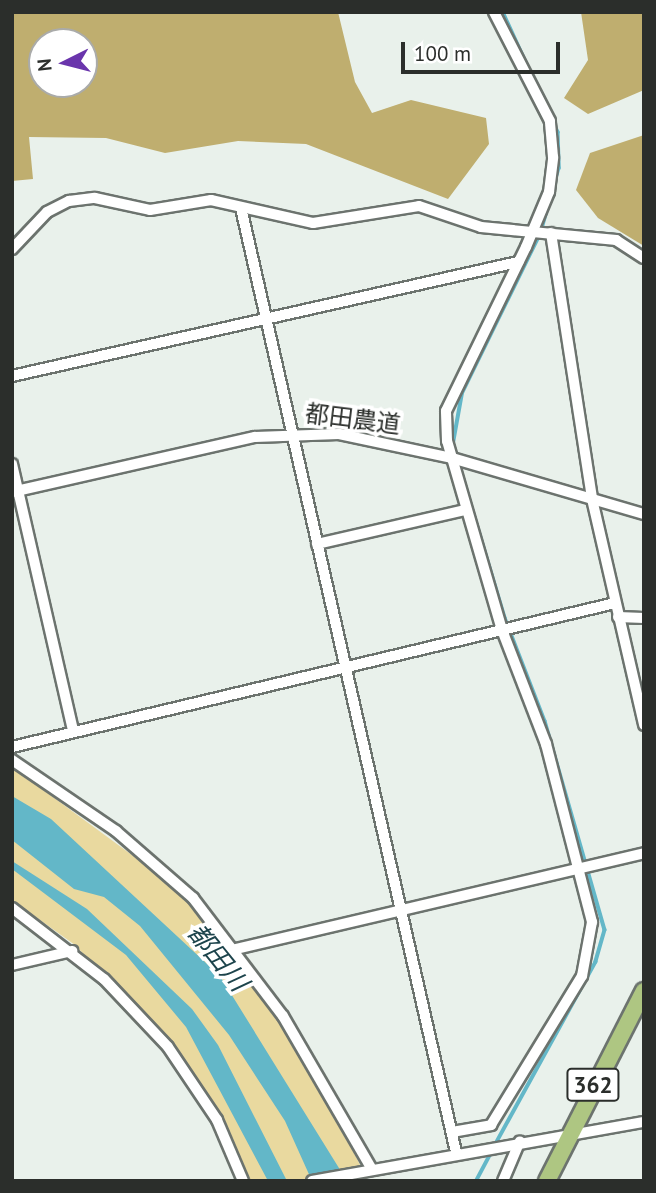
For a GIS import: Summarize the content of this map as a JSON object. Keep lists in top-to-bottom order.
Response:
{
  "streets": {
    "highway": ["362"],
    "street": ["都田農道"]
  },
  "water": ["都田川"],
  "scale_bar": "100 m",
  "north": "left"
}
